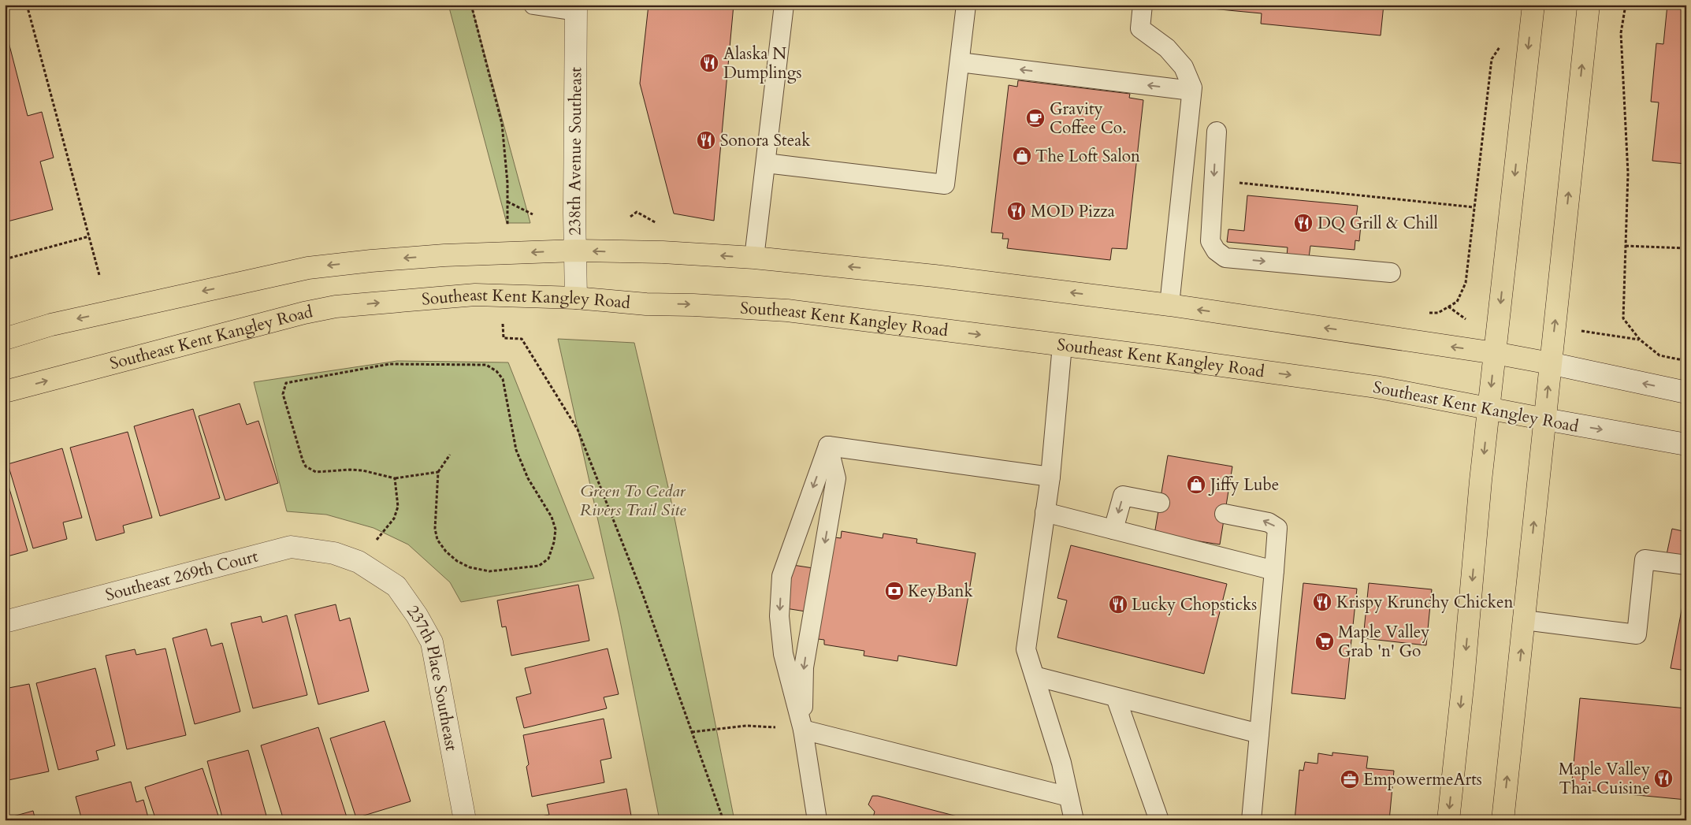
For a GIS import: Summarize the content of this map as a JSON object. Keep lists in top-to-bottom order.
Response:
{
  "streets": {
    "main road": ["Southeast Kent Kangley Road"],
    "street": ["238th Avenue Southeast", "Southeast 269th Court", "237th Place Southeast"]
  },
  "crossings": [
    ["238th Avenue Southeast", "Southeast Kent Kangley Road"],
    ["Southeast 269th Court", "237th Place Southeast"]
  ],
  "parks": ["Green To Cedar Rivers Trail Site"],
  "places": {
    "restaurant": [
      "Alaska N Dumplings",
      "Sonora Steak",
      "MOD Pizza",
      "DQ Grill & Chill",
      "Krispy Krunchy Chicken",
      "Lucky Chopsticks",
      "Maple Valley Thai Cuisine"
    ],
    "cafe": ["Gravity Coffee Co."],
    "shop": ["The Loft Salon", "Jiffy Lube"],
    "bank": ["KeyBank"],
    "supermarket": ["Maple Valley Grab 'n' Go"],
    "office": ["EmpowermeArts"]
  }
}
